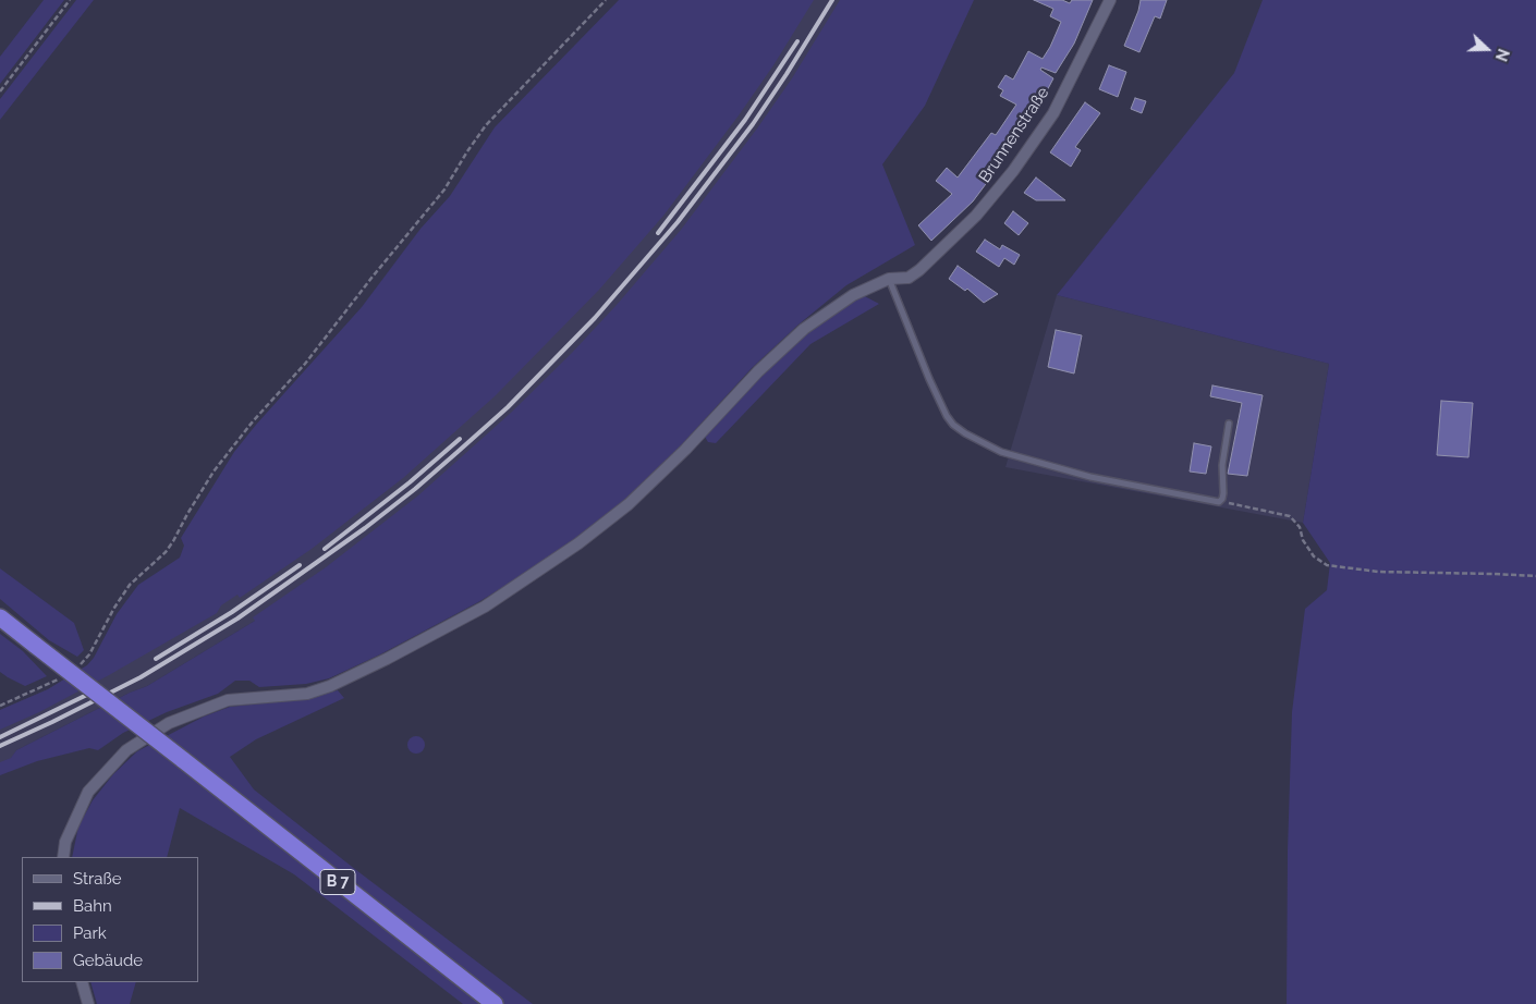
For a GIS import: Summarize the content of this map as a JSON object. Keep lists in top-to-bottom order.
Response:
{
  "streets": {
    "highway": ["B 7"],
    "street": ["Brunnenstraße"]
  },
  "legend": [
    "Straße",
    "Bahn",
    "Park",
    "Gebäude"
  ],
  "north": "right"
}
